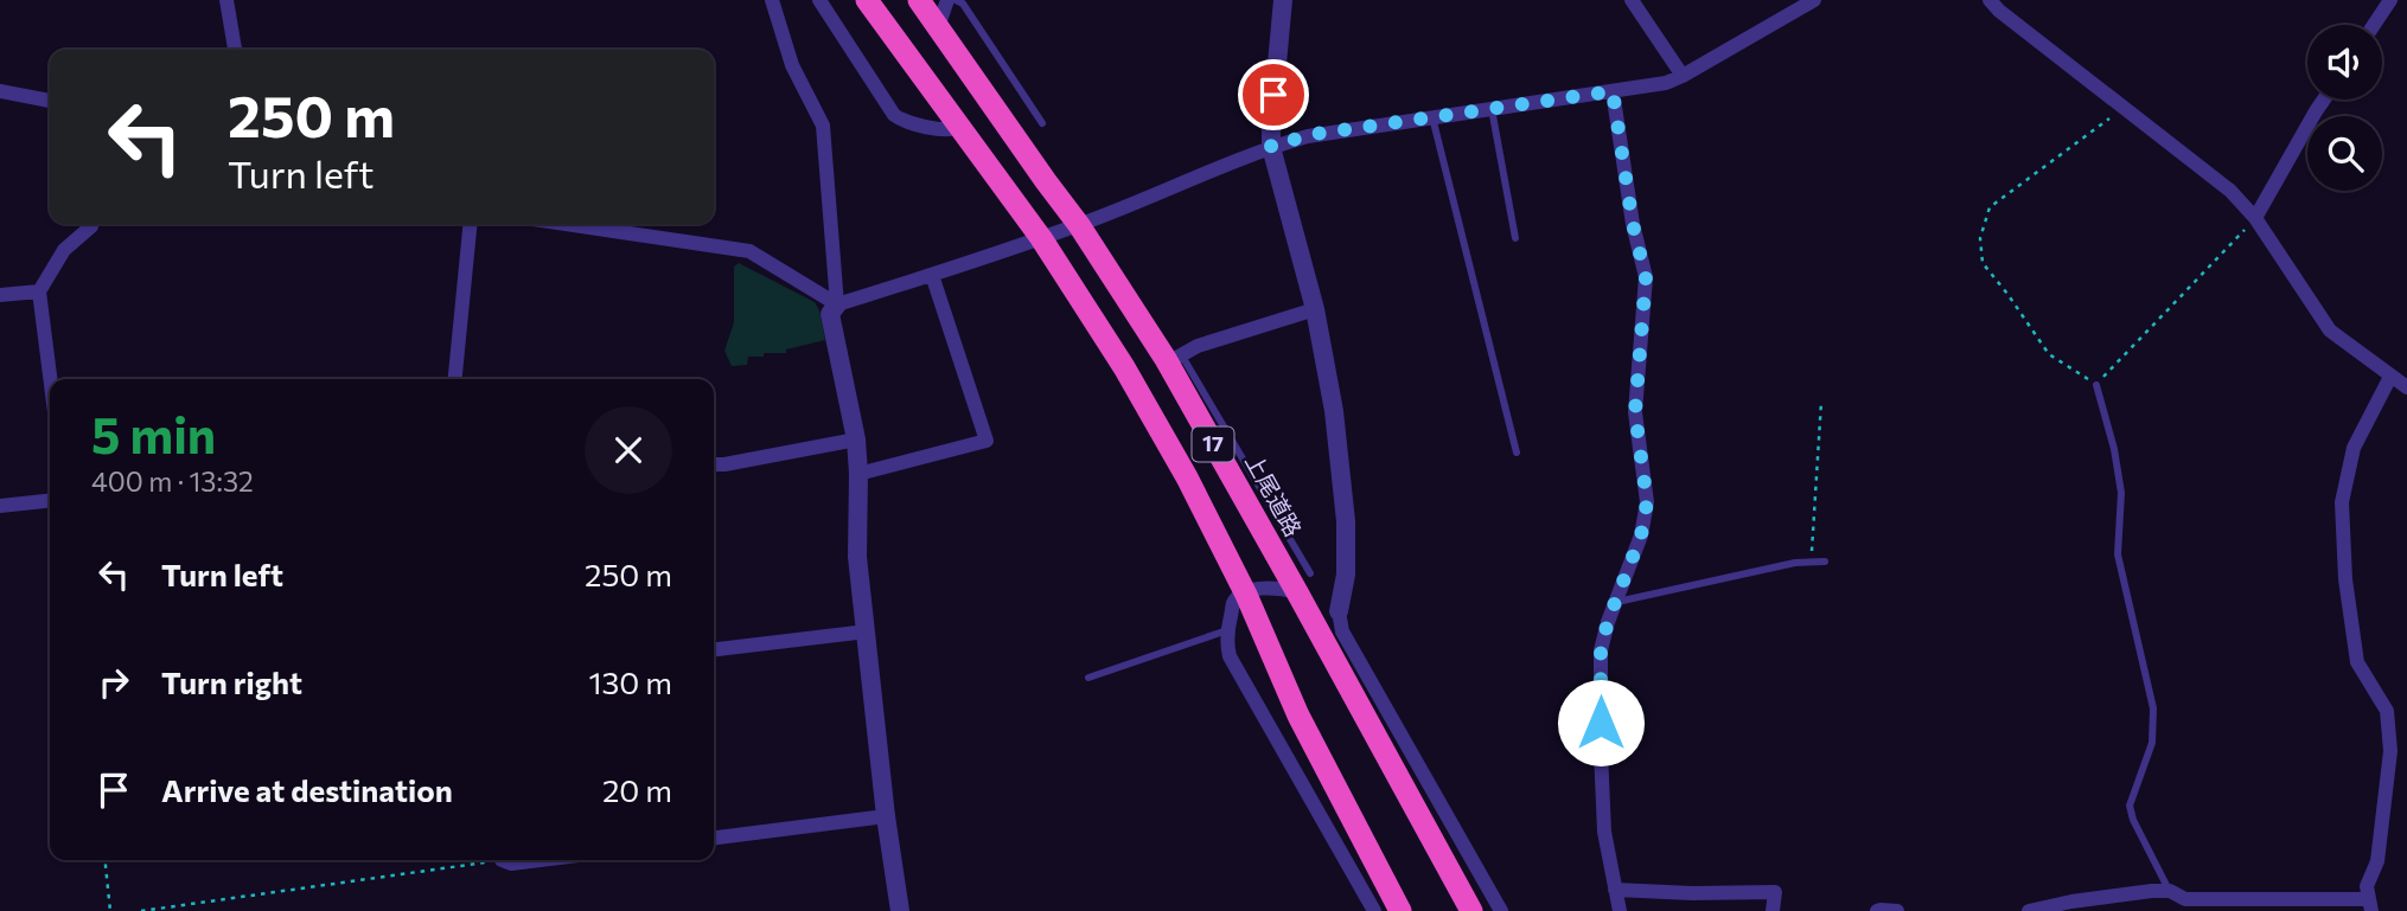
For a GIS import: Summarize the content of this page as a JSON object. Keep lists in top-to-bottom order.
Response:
{
  "streets": {
    "highway": ["17", "上尾道路"]
  },
  "page": {
    "turn": ["250 m", "Turn left"],
    "heading": ["5 min", "400 m · 13:32"],
    "list": [
      {
        "name": "Turn left",
        "value": "250 m"
      },
      {
        "name": "Turn right",
        "value": "130 m"
      },
      {
        "name": "Arrive at destination",
        "value": "20 m"
      }
    ]
  }
}
